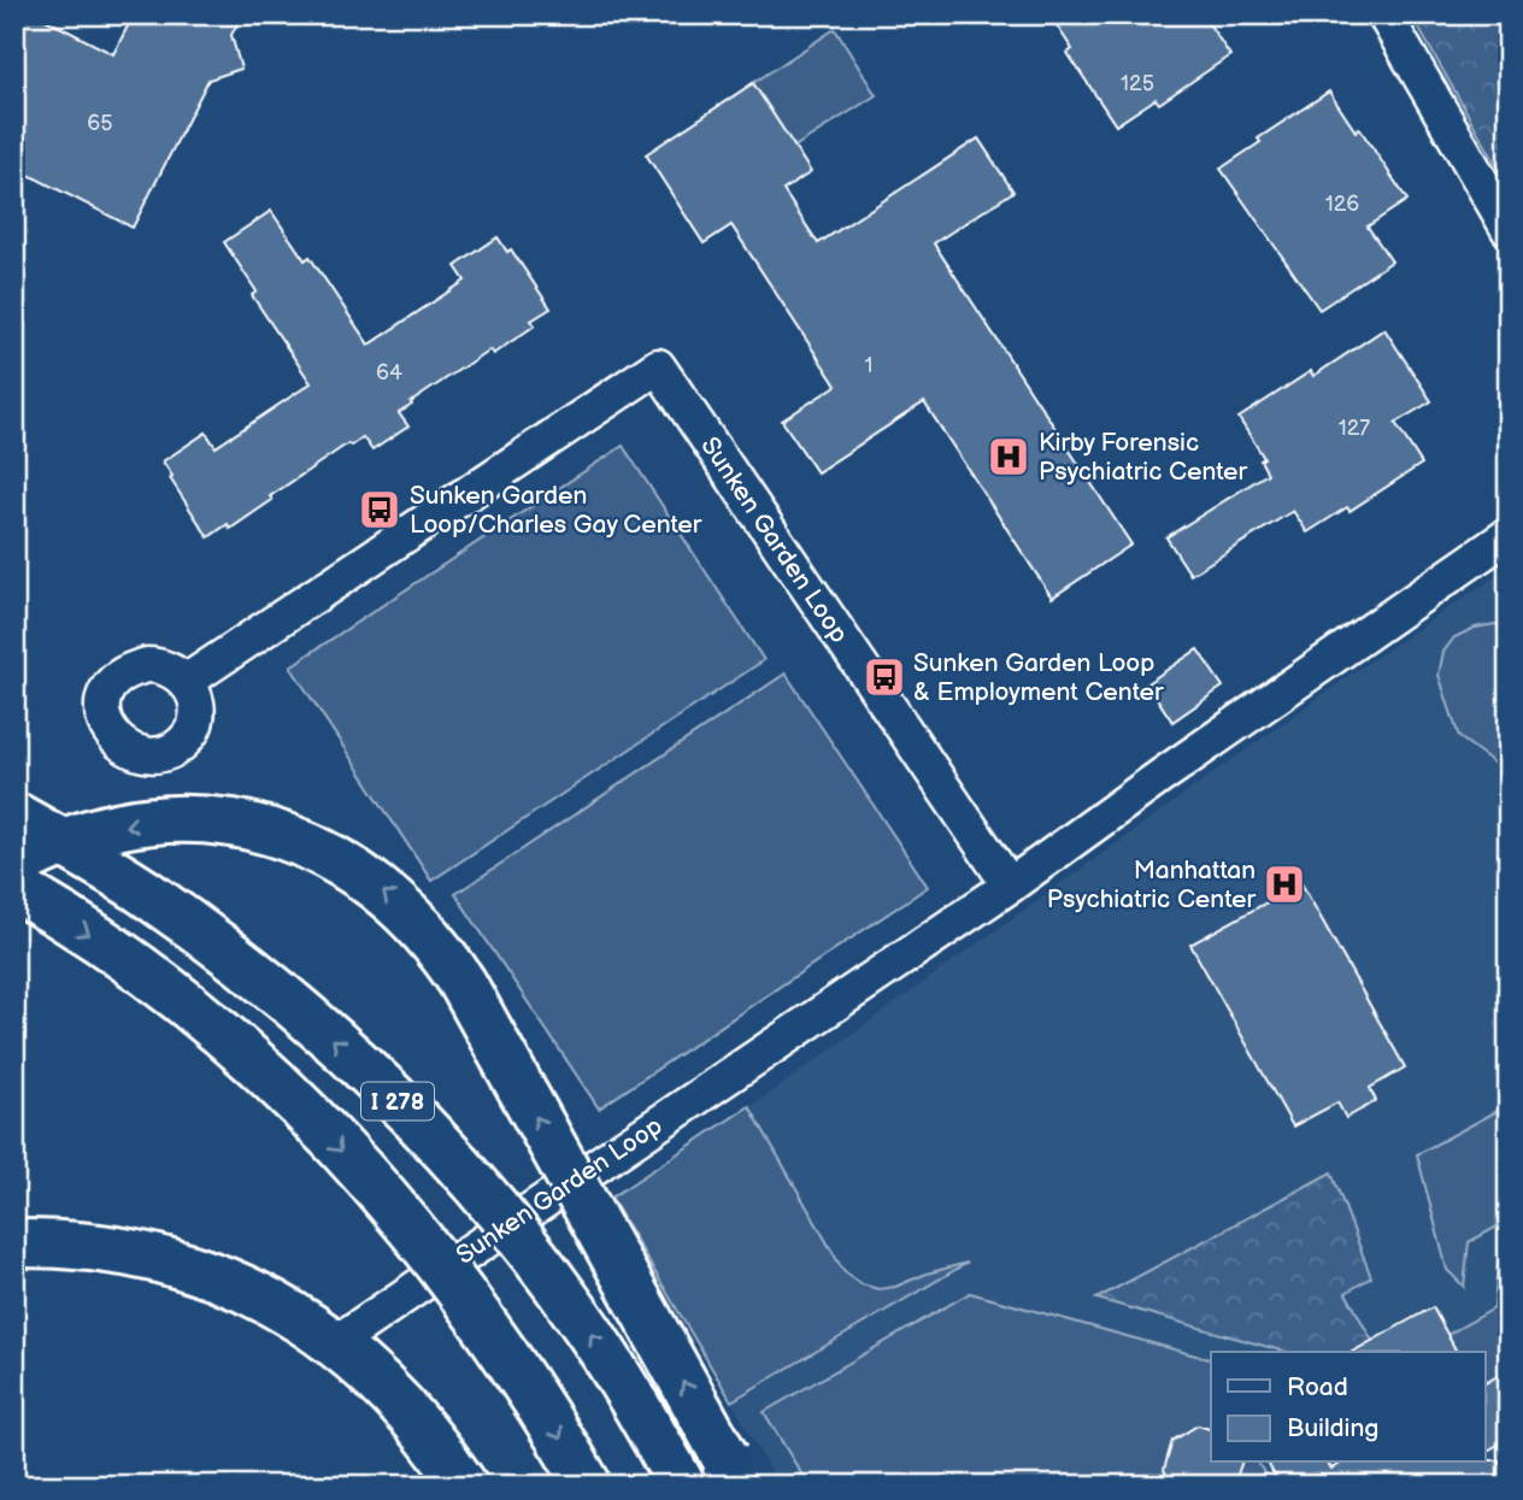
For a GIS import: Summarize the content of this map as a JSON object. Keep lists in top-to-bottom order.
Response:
{
  "streets": {
    "main road": ["I 278"],
    "street": ["Sunken Garden Loop"]
  },
  "places": {
    "hospital": ["Kirby Forensic Psychiatric Center", "Manhattan Psychiatric Center"],
    "bus stop": ["Sunken Garden Loop/Charles Gay Center", "Sunken Garden Loop & Employment Center"]
  },
  "house_numbers": [
    "125",
    "65",
    "126",
    "1",
    "64",
    "127"
  ],
  "legend": ["Road", "Building"]
}
